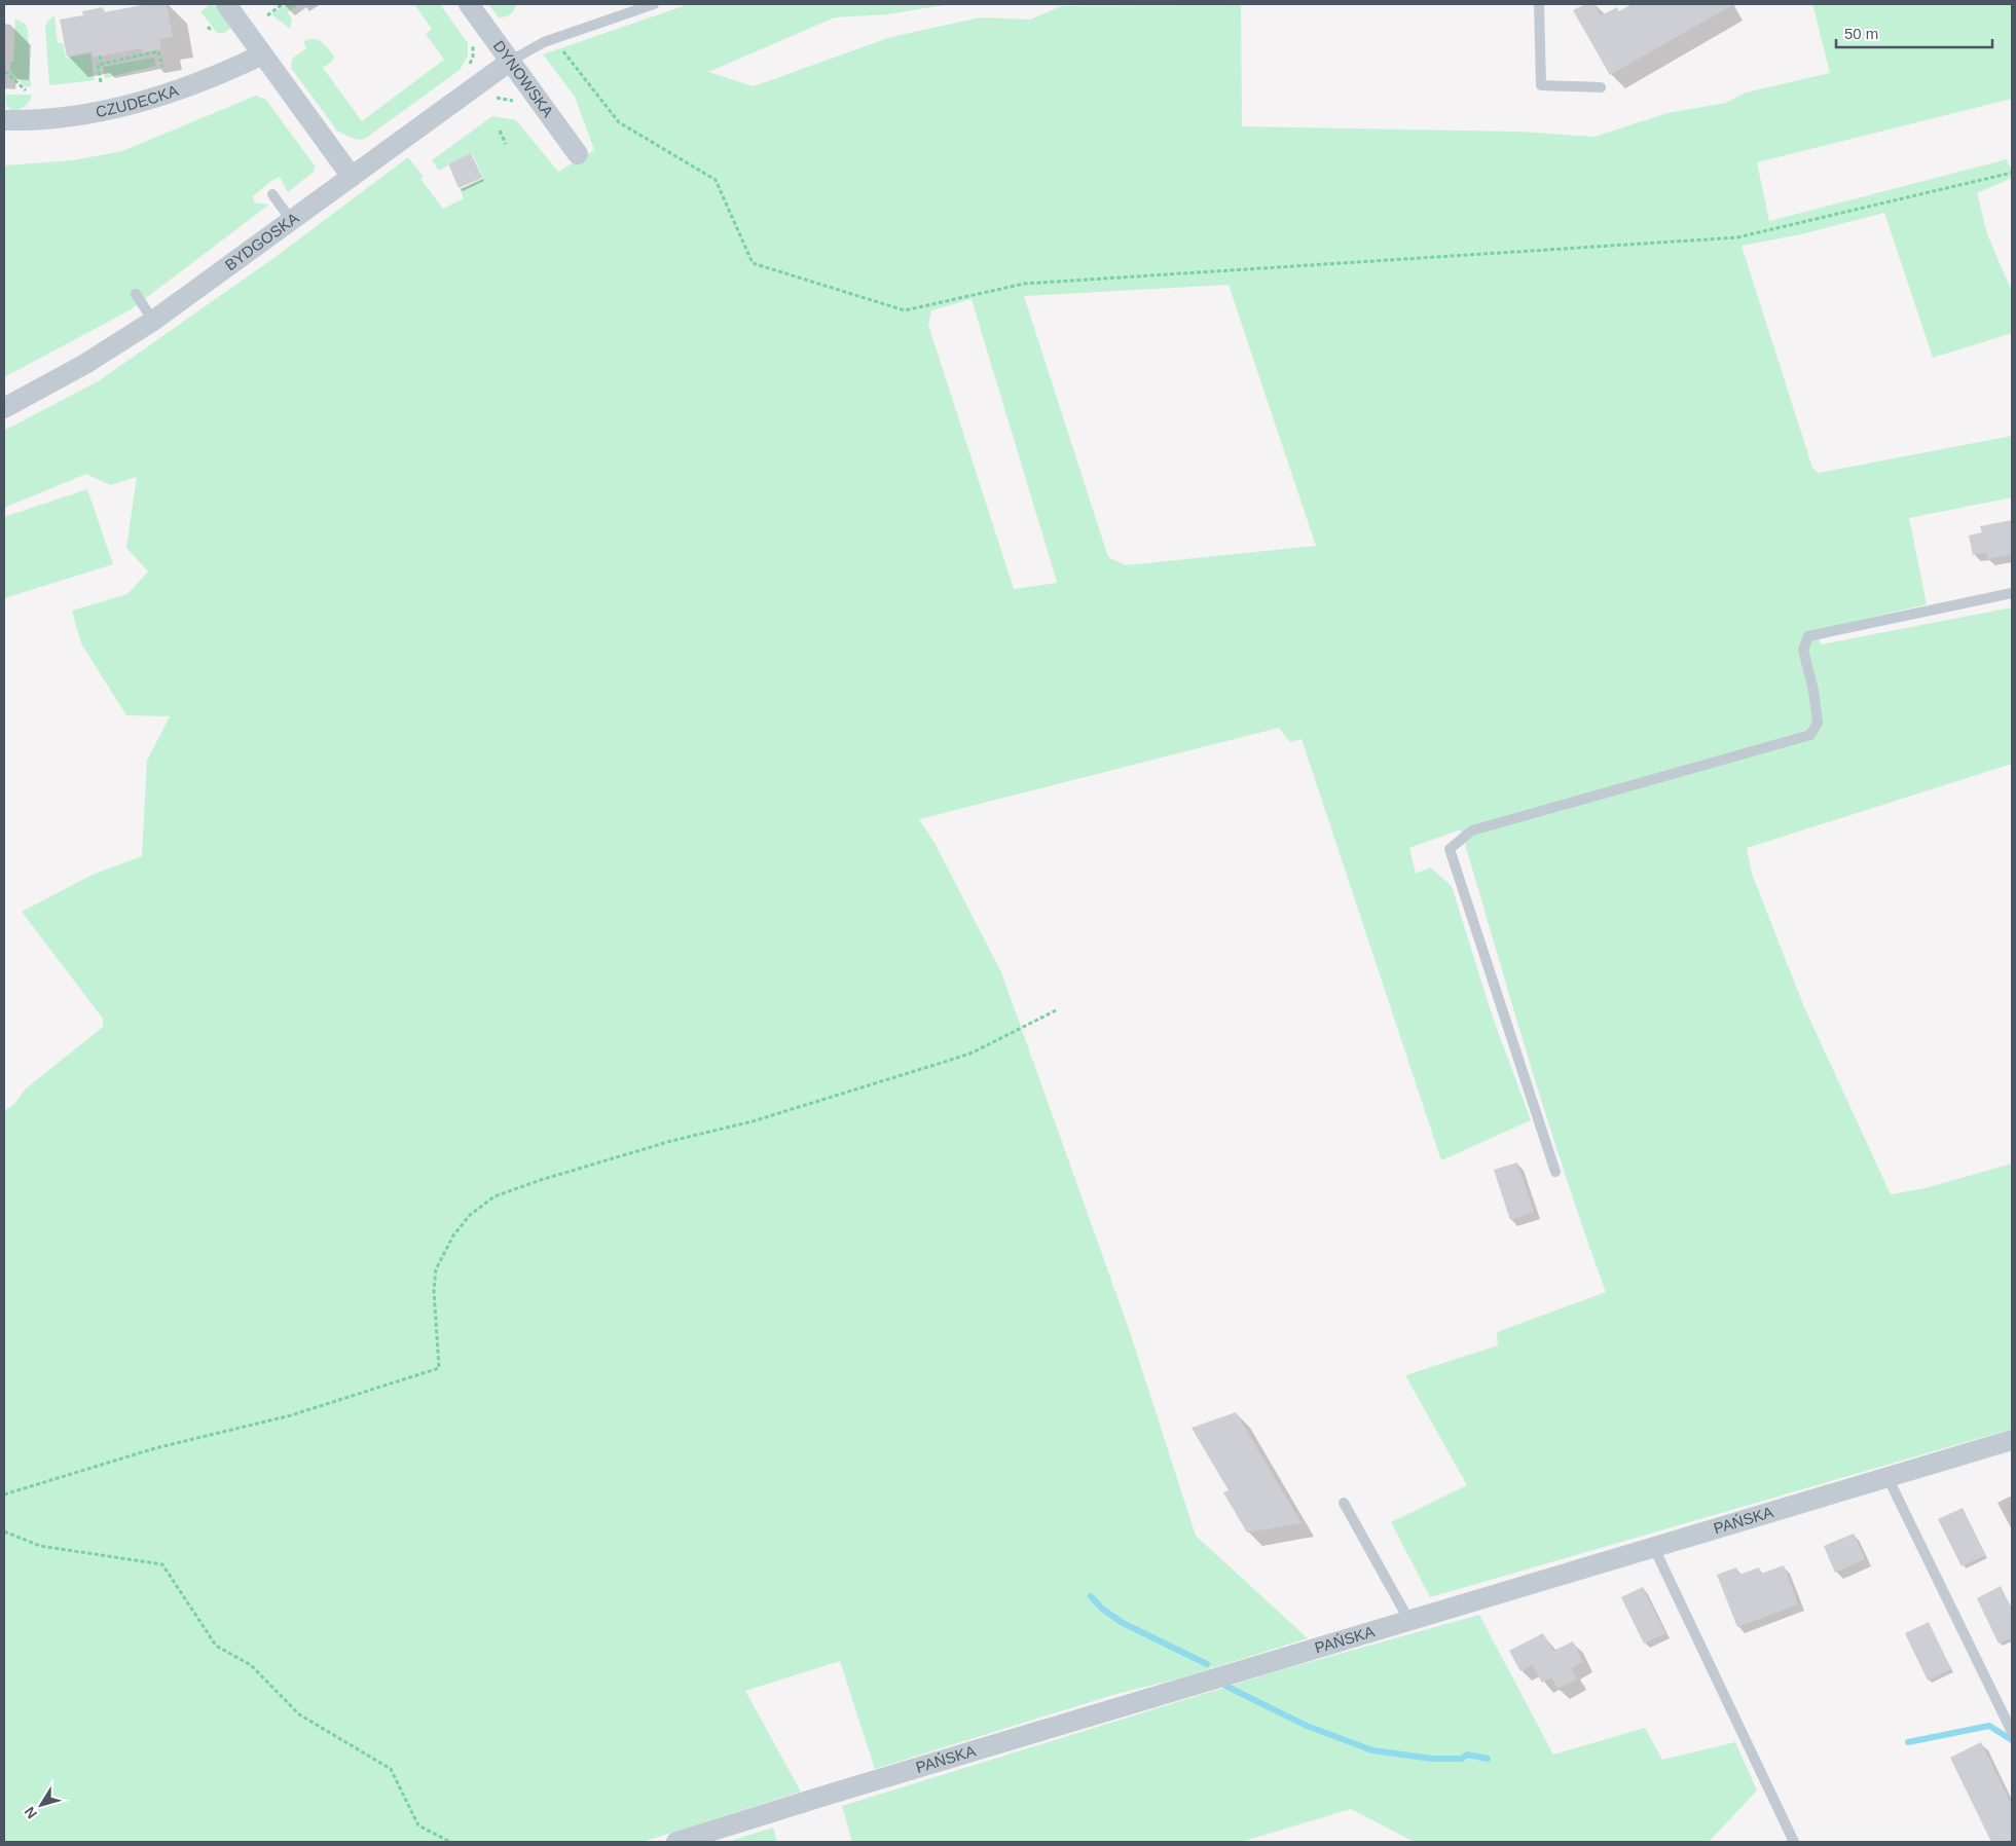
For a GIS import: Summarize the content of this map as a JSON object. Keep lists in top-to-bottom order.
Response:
{
  "streets": {
    "street": [
      "DYNOWSKA",
      "CZUDECKA",
      "BYDGOSKA",
      "PAŃSKA"
    ]
  },
  "crossings": [
    ["DYNOWSKA", "BYDGOSKA"]
  ],
  "scale_bar": "50 m",
  "north": "bottom left"
}
